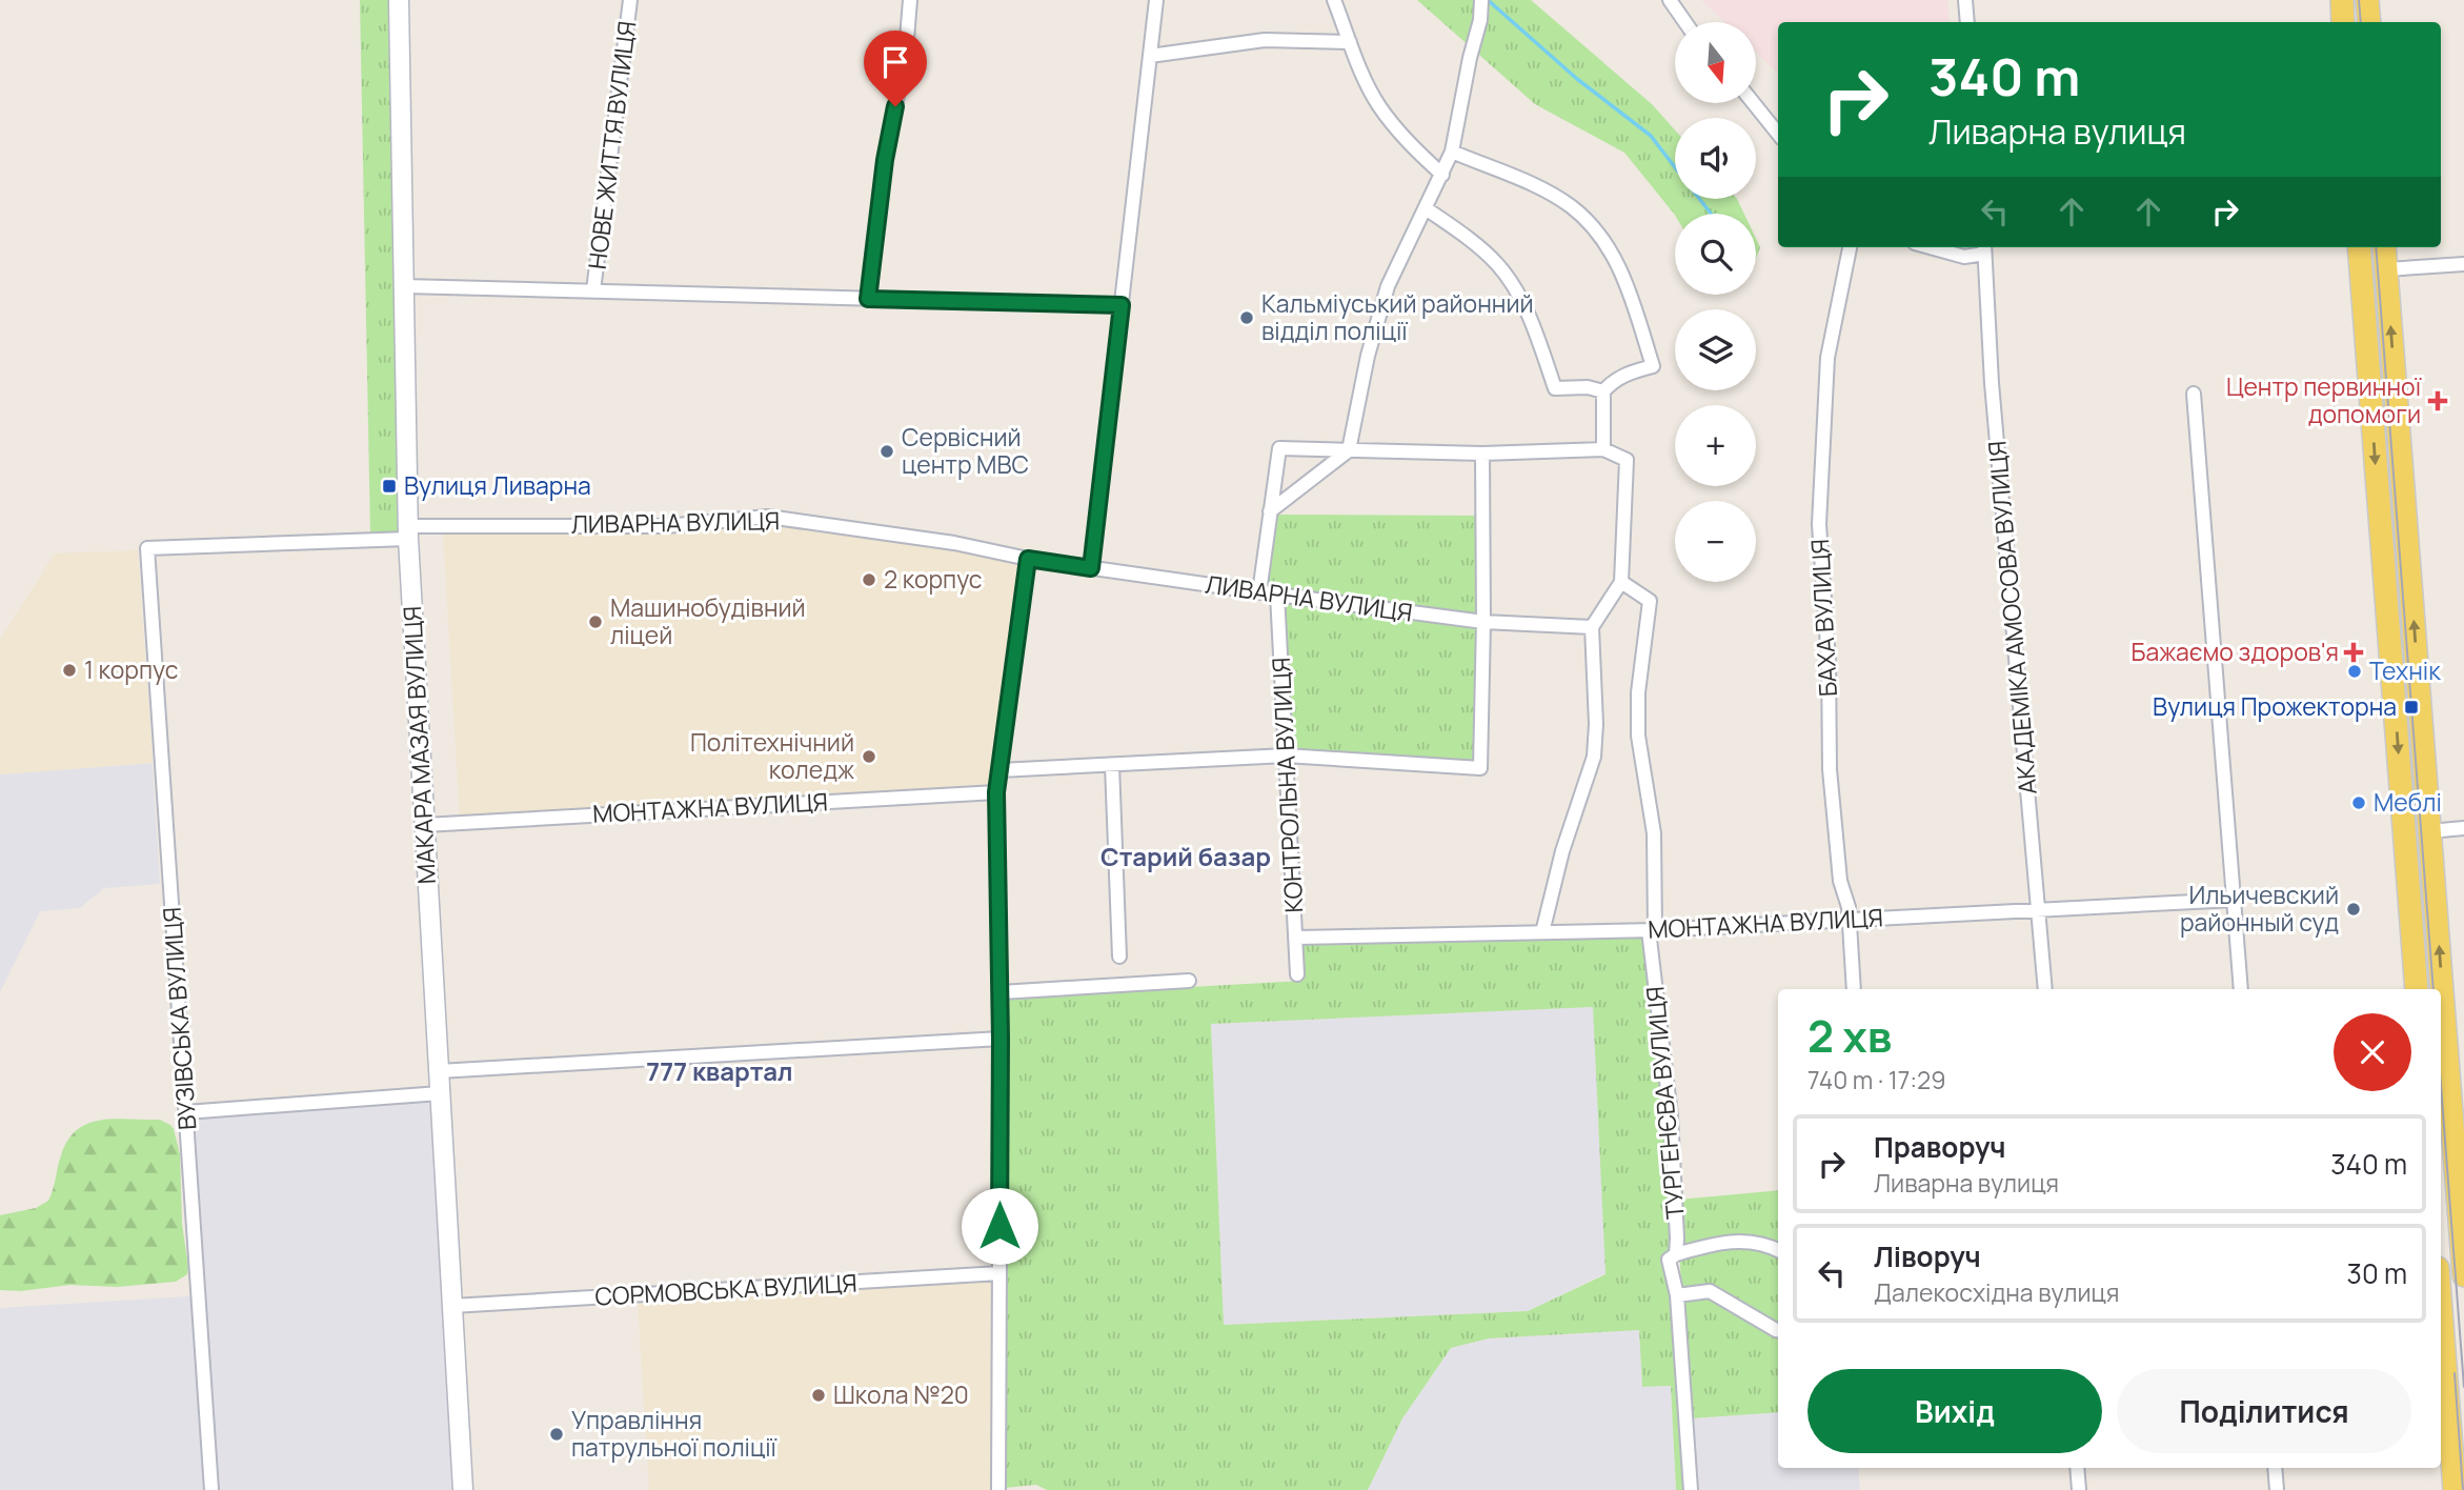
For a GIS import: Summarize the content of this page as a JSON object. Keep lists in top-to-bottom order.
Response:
{
  "streets": {
    "main road": ["МАКАРА МАЗАЯ ВУЛИЦЯ"],
    "street": [
      "НОВЕ ЖИТТЯ ВУЛИЦЯ",
      "ЛИВАРНА ВУЛИЦЯ",
      "БАХА ВУЛИЦЯ",
      "АКАДЕМІКА АМОСОВА ВУЛИЦЯ",
      "КОНТРОЛЬНА ВУЛИЦЯ",
      "МОНТАЖНА ВУЛИЦЯ",
      "ВУЗІВСЬКА ВУЛИЦЯ",
      "ТУРГЕНЄВА ВУЛИЦЯ",
      "СОРМОВСЬКА ВУЛИЦЯ"
    ]
  },
  "crossings": [
    ["НОВЕ ЖИТТЯ ВУЛИЦЯ", "МАКАРА МАЗАЯ ВУЛИЦЯ"],
    ["ЛИВАРНА ВУЛИЦЯ", "МАКАРА МАЗАЯ ВУЛИЦЯ"],
    ["ЛИВАРНА ВУЛИЦЯ", "КОНТРОЛЬНА ВУЛИЦЯ"],
    ["ЛИВАРНА ВУЛИЦЯ", "ВУЗІВСЬКА ВУЛИЦЯ"],
    ["БАХА ВУЛИЦЯ", "МОНТАЖНА ВУЛИЦЯ"],
    ["АКАДЕМІКА АМОСОВА ВУЛИЦЯ", "МОНТАЖНА ВУЛИЦЯ"],
    ["МАКАРА МАЗАЯ ВУЛИЦЯ", "МОНТАЖНА ВУЛИЦЯ"],
    ["МАКАРА МАЗАЯ ВУЛИЦЯ", "СОРМОВСЬКА ВУЛИЦЯ"],
    ["КОНТРОЛЬНА ВУЛИЦЯ", "МОНТАЖНА ВУЛИЦЯ"],
    ["МОНТАЖНА ВУЛИЦЯ", "ТУРГЕНЄВА ВУЛИЦЯ"]
  ],
  "districts": ["Старий базар", "777 квартал"],
  "places": {
    "other": [
      "Кальміуський районний відділ поліції",
      "Сервісний центр МВС",
      "2 корпус",
      "Машинобудівний ліцей",
      "1 корпус",
      "Технік",
      "Політехнічний коледж",
      "Меблі",
      "Ильичевский районный суд",
      "Школа №20",
      "Управління патрульної поліції"
    ],
    "health": ["Центр первинної допомоги", "Бажаємо здоров'я"],
    "transit": ["Вулиця Ливарна", "Вулиця Прожекторна"]
  },
  "north": "bottom",
  "page": {
    "map_buttons": ["+", "−"],
    "turn": ["340 m", "Ливарна вулиця"],
    "heading": ["2 хв", "740 m · 17:29"],
    "list": [
      {
        "name": "Праворуч",
        "note": "Ливарна вулиця",
        "value": "340 m"
      },
      {
        "name": "Ліворуч",
        "note": "Далекосхідна вулиця",
        "value": "30 m"
      }
    ],
    "buttons": ["Вихід", "Поділитися"]
  }
}
